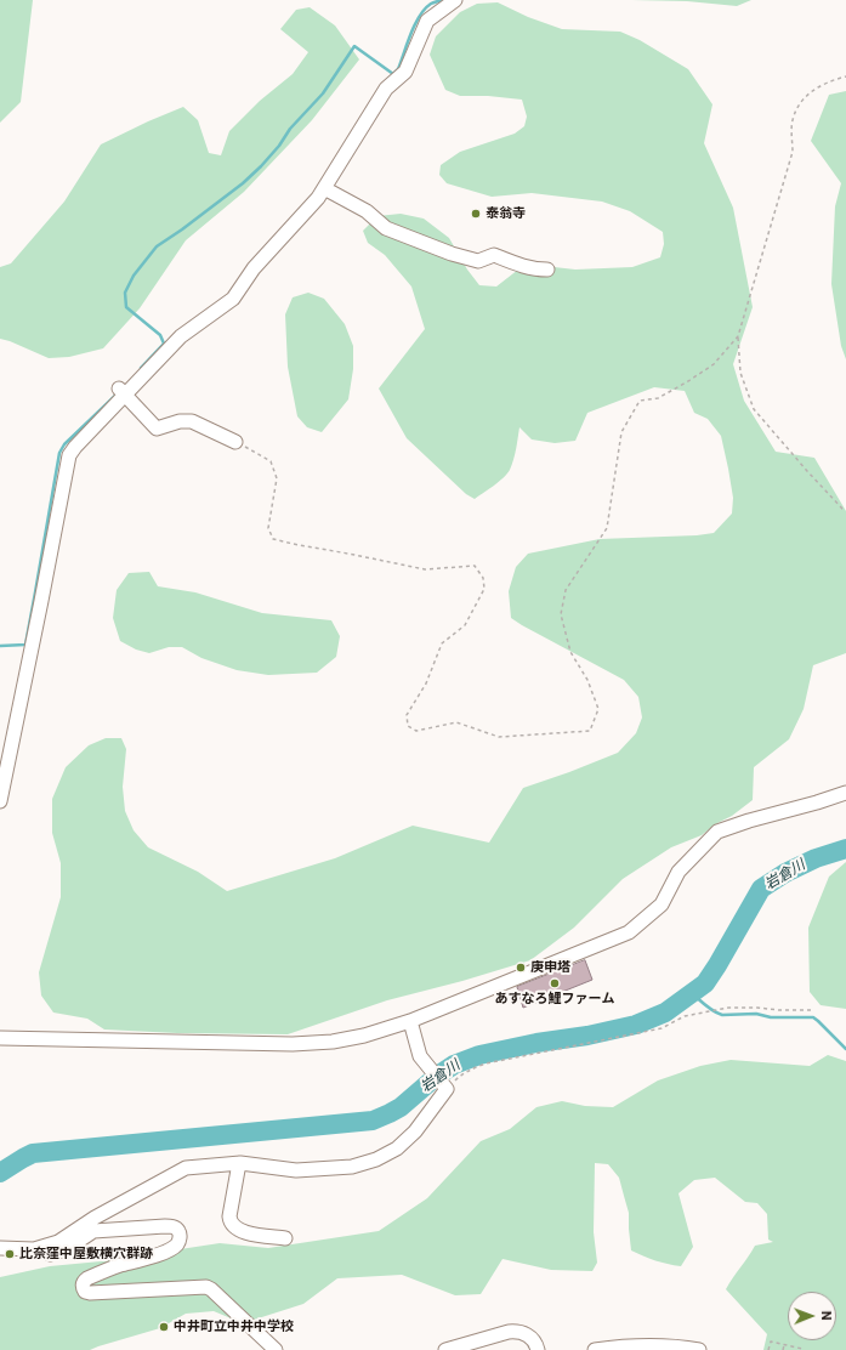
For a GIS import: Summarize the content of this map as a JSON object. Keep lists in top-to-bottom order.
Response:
{
  "water": ["岩倉川"],
  "places": [
    "泰翁寺",
    "庚申塔",
    "あすなろ鯉ファーム",
    "比奈窪中屋敷横穴群跡",
    "中井町立中井中学校"
  ],
  "north": "right"
}
